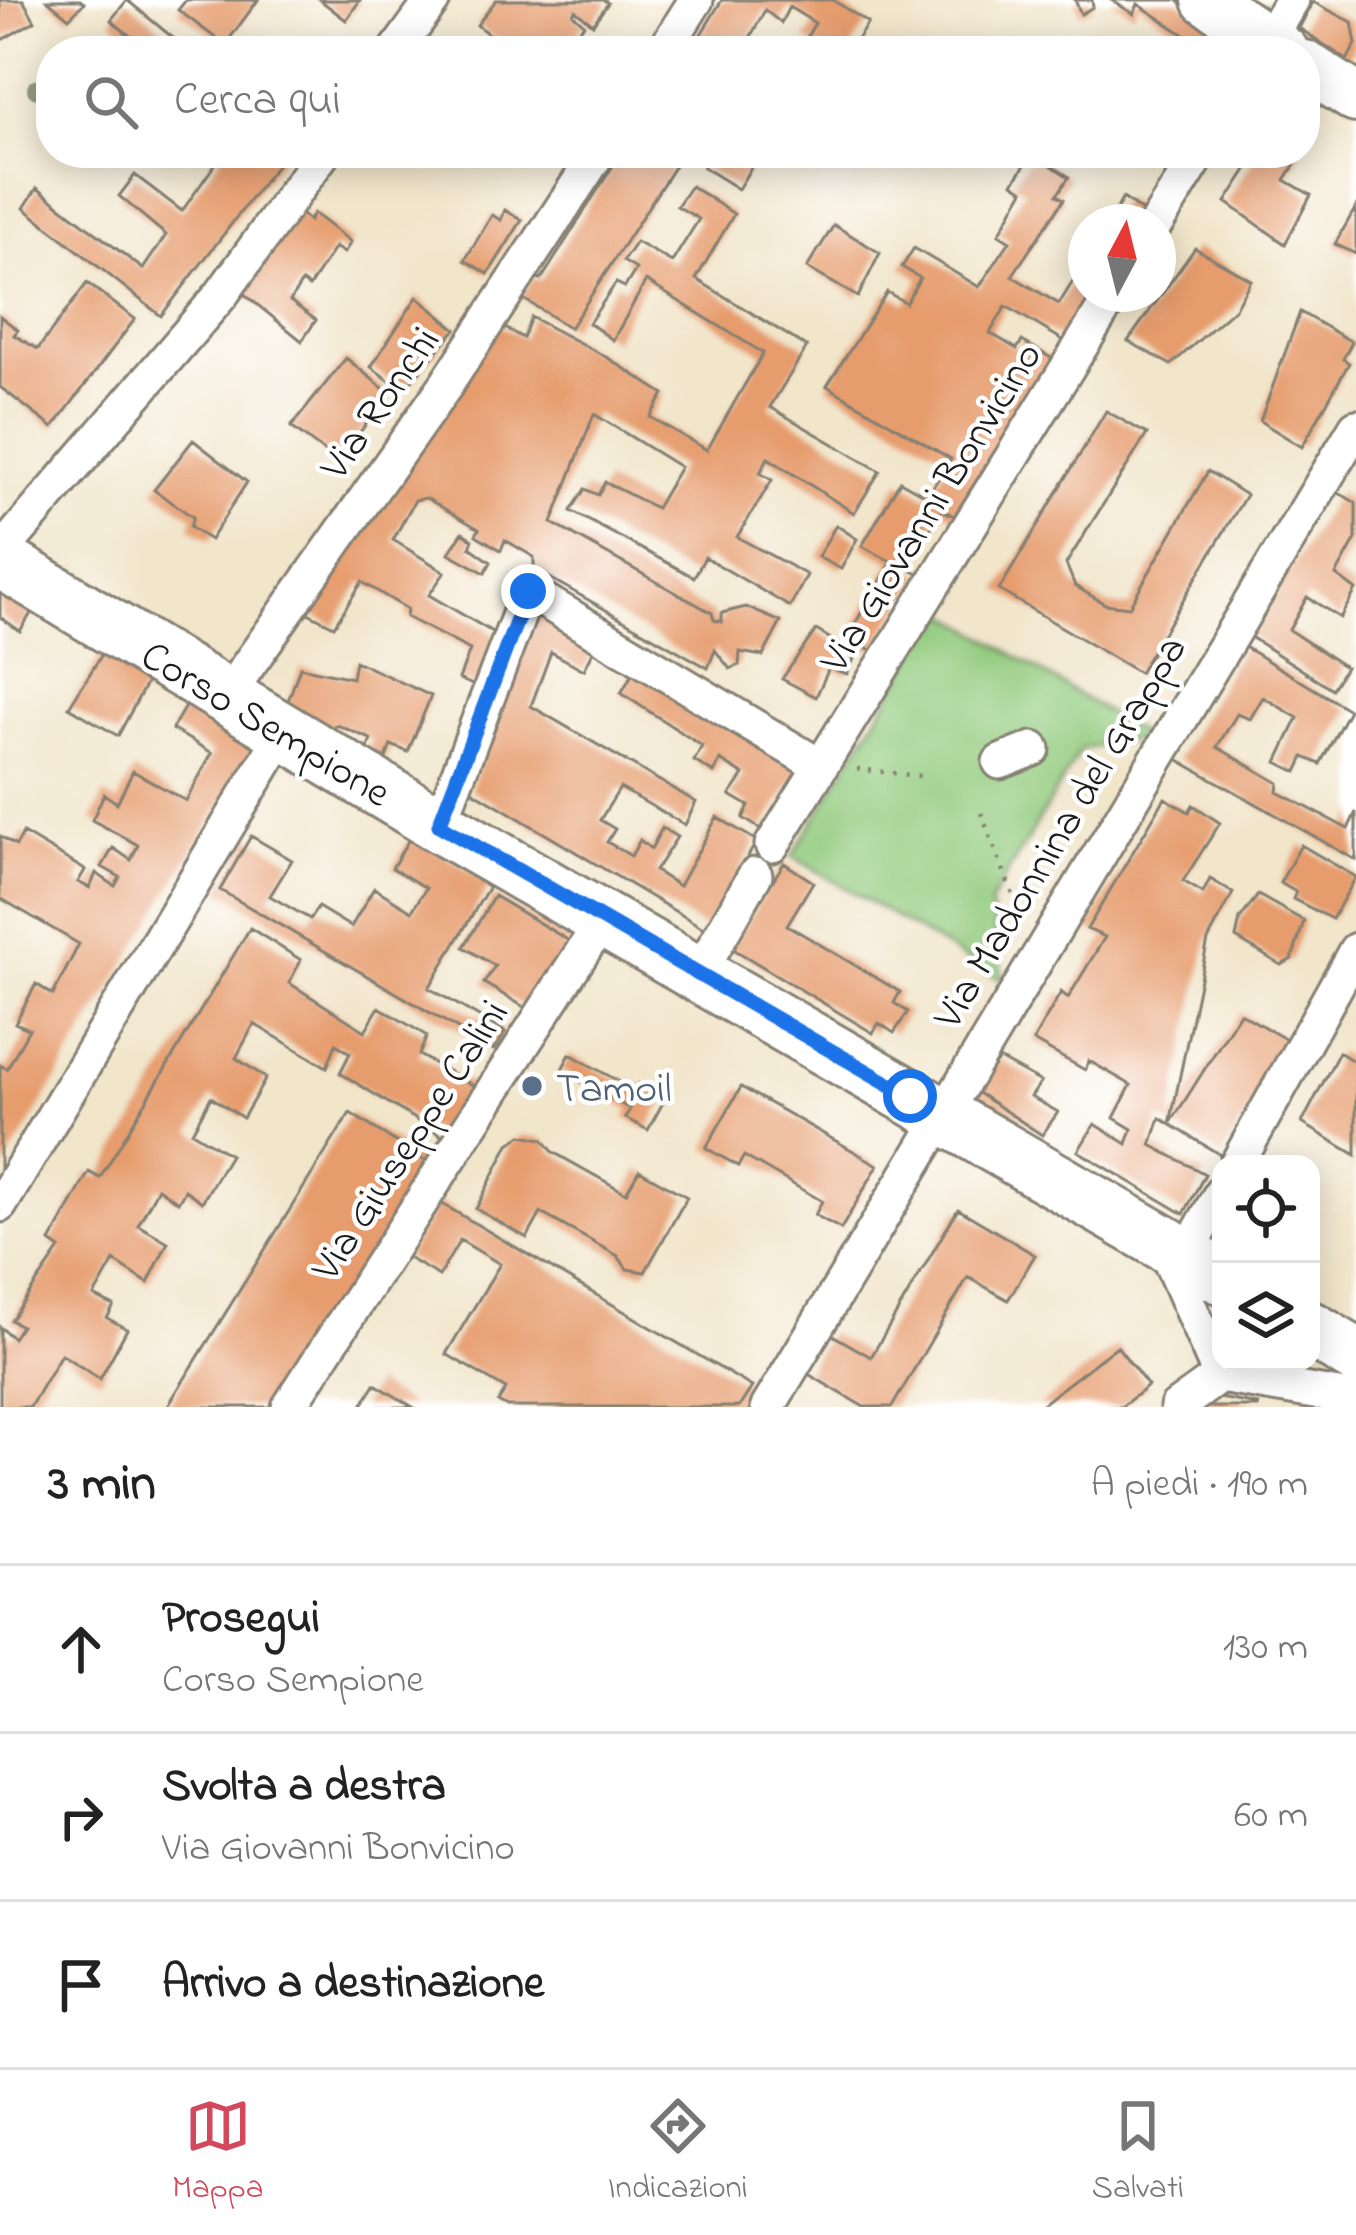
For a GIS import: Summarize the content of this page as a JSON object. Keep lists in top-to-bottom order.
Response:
{
  "streets": {
    "main road": ["Corso Sempione"],
    "street": [
      "Via Ronchi",
      "Via Giovanni Bonvicino",
      "Via Madonnina del Grappa",
      "Via Giuseppe Calini"
    ]
  },
  "crossings": [
    ["Via Ronchi", "Corso Sempione"],
    ["Corso Sempione", "Via Madonnina del Grappa"],
    ["Corso Sempione", "Via Giuseppe Calini"]
  ],
  "places": ["Tamoil"],
  "north": "top",
  "page": {
    "search": "Cerca qui",
    "heading": ["3 min", "A piedi · 190 m"],
    "list": [
      ["Prosegui", "Corso Sempione", "130 m"],
      ["Svolta a destra", "Via Giovanni Bonvicino", "60 m"],
      "Arrivo a destinazione"
    ],
    "nav": ["Mappa", "Indicazioni", "Salvati"]
  }
}
